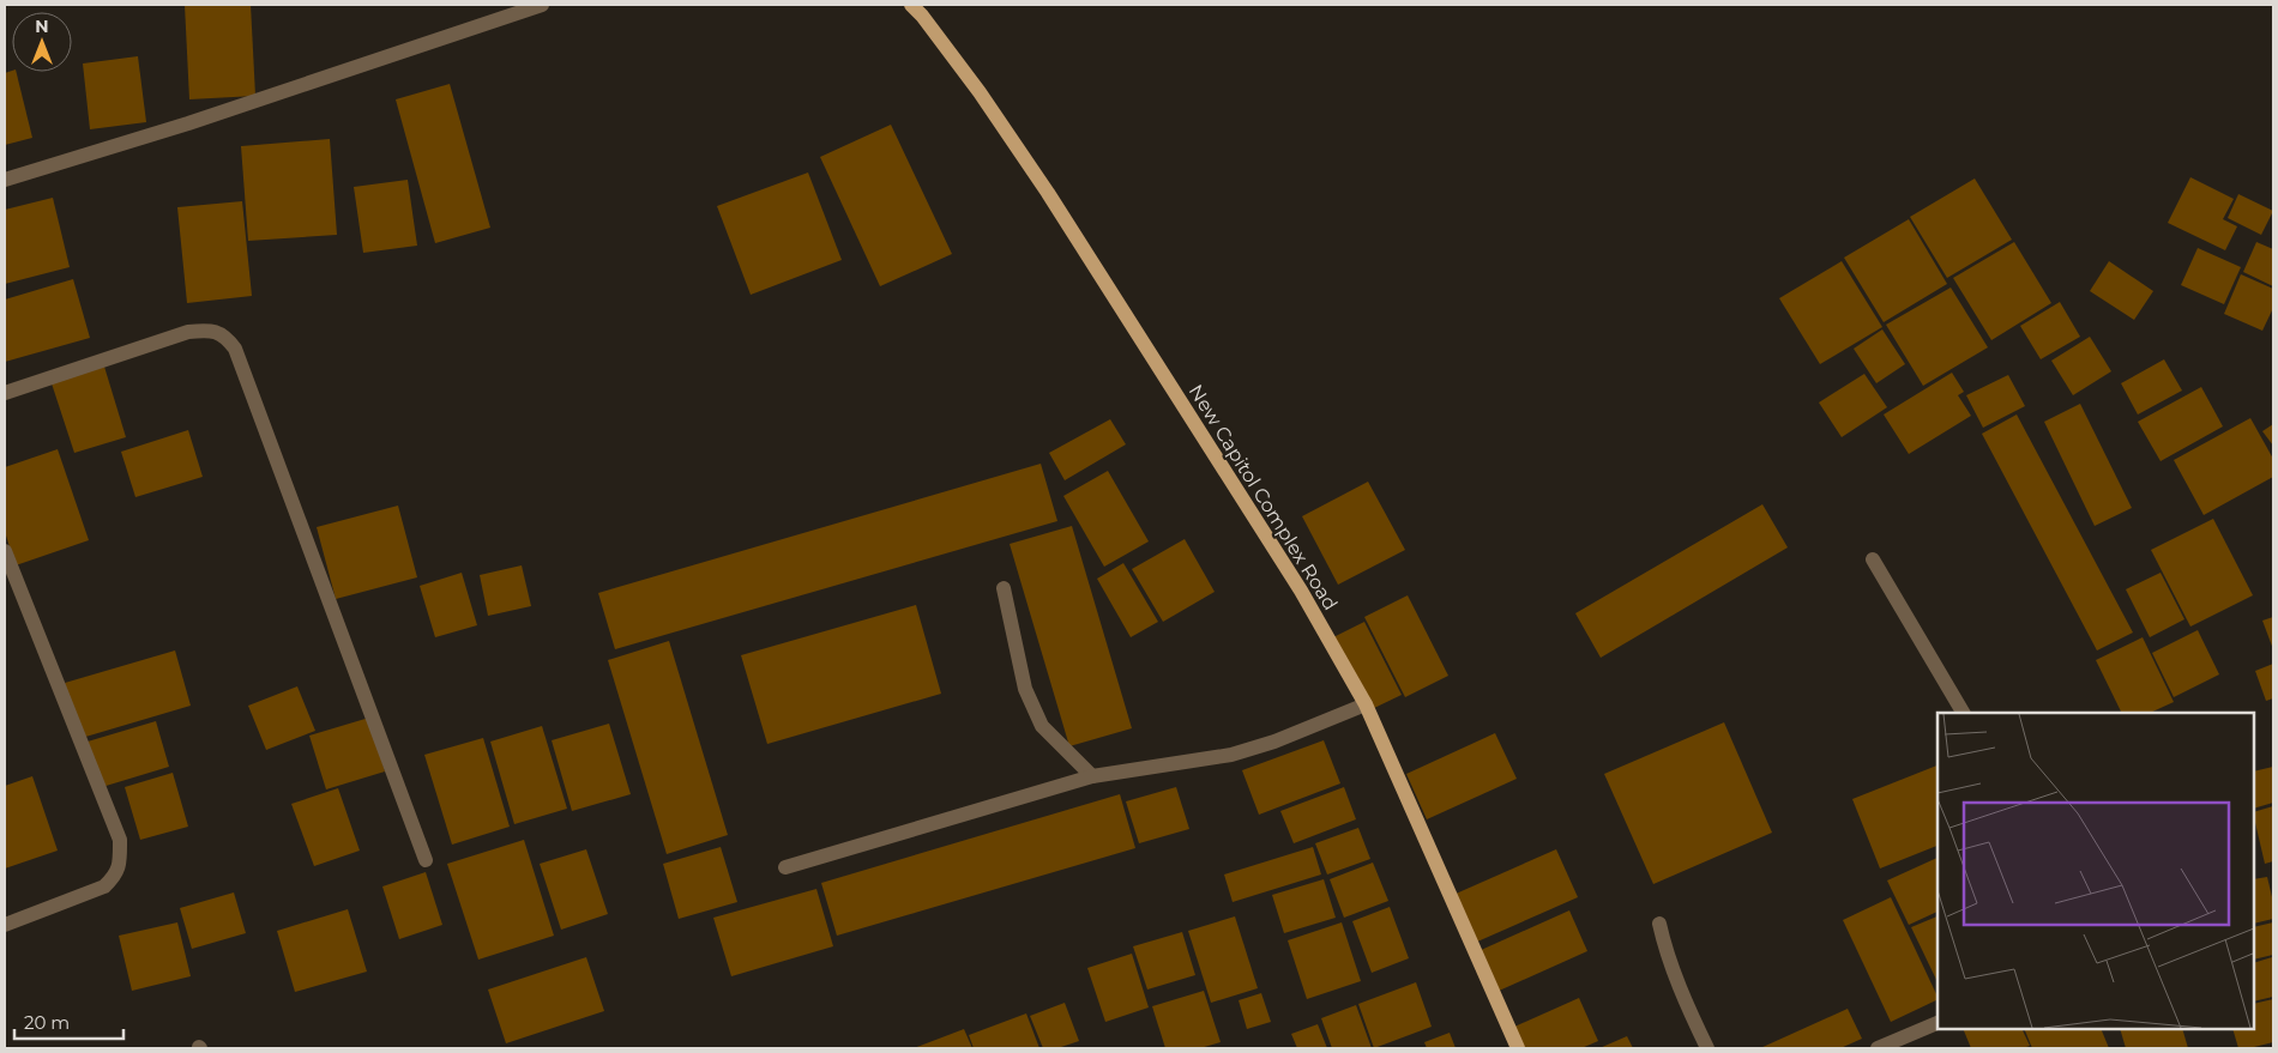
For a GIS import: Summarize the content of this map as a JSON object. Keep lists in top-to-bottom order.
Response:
{
  "streets": {
    "main road": ["New Capitol Complex Road"]
  },
  "scale_bar": "20 m",
  "north": "top"
}
